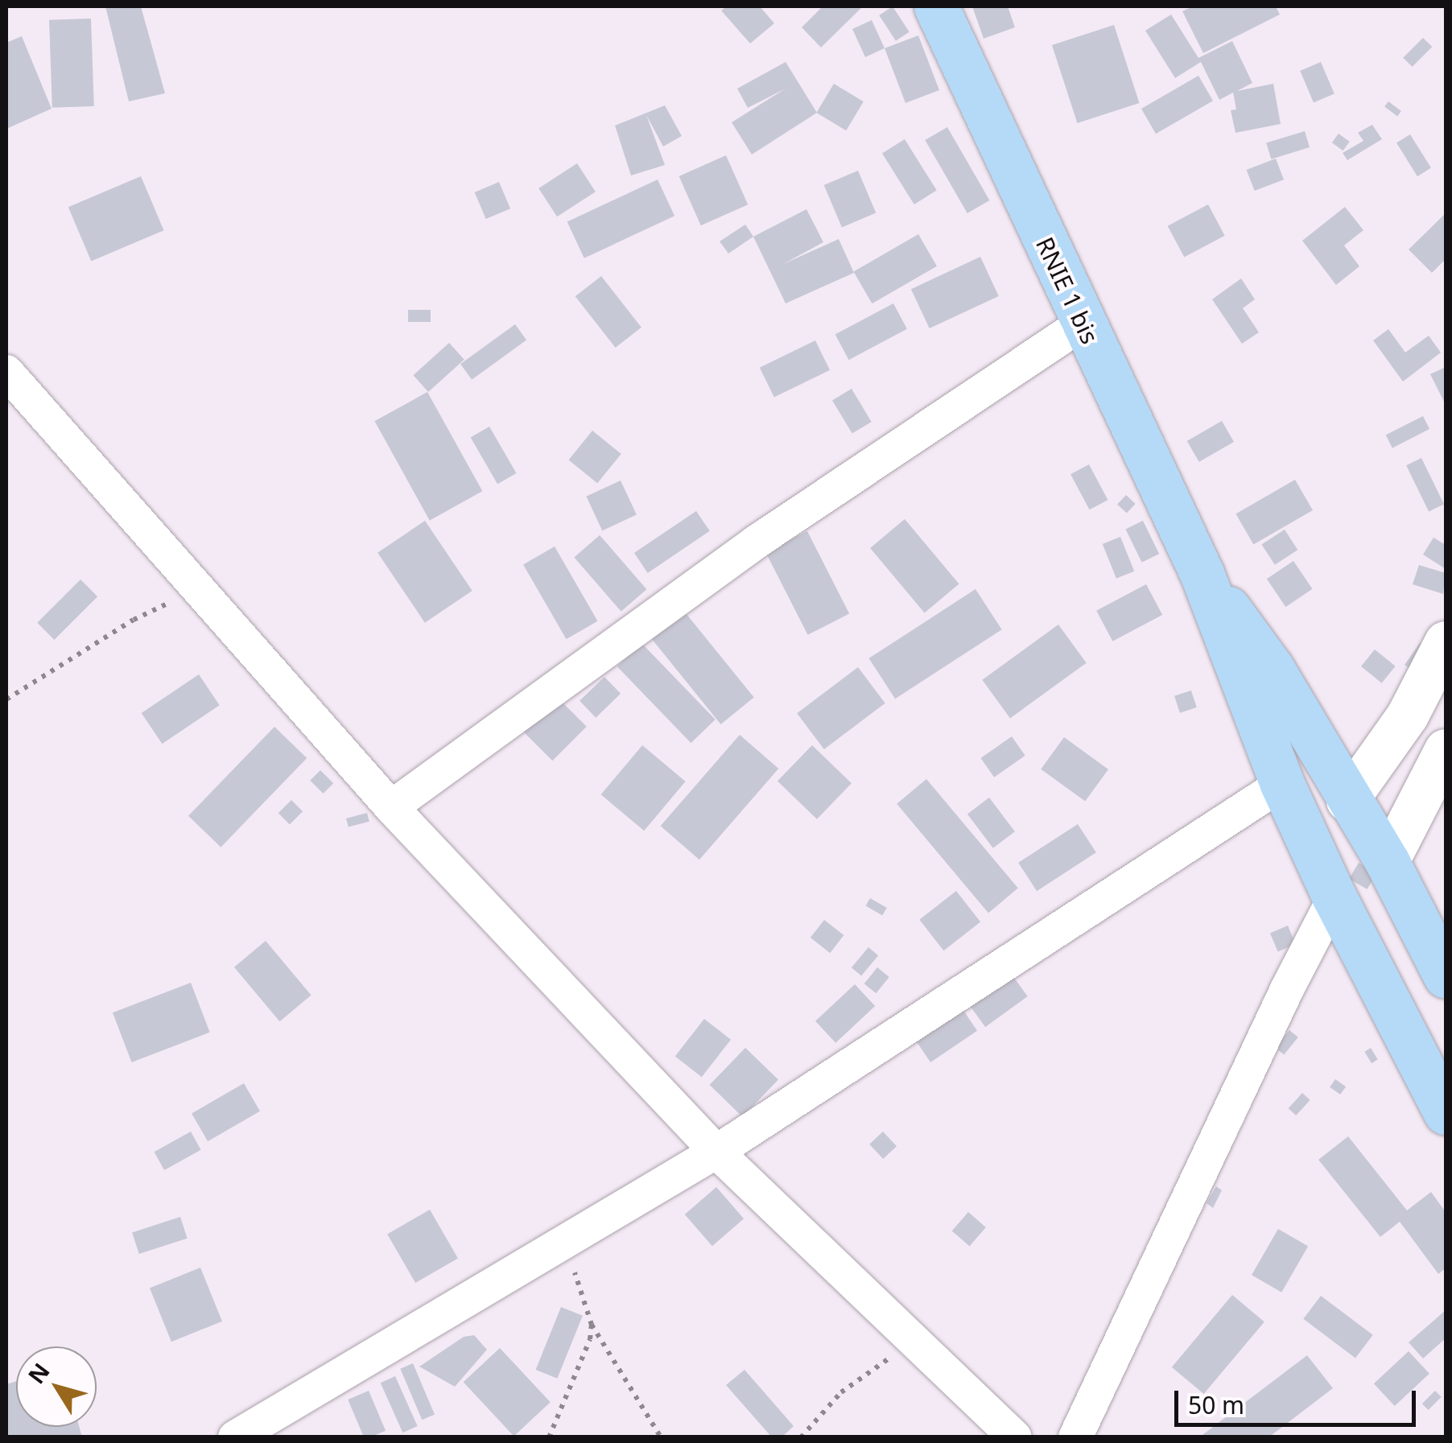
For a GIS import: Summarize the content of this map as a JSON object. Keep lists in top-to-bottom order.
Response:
{
  "streets": {
    "main road": ["RNIE 1 bis"]
  },
  "scale_bar": "50 m",
  "north": "top left"
}
